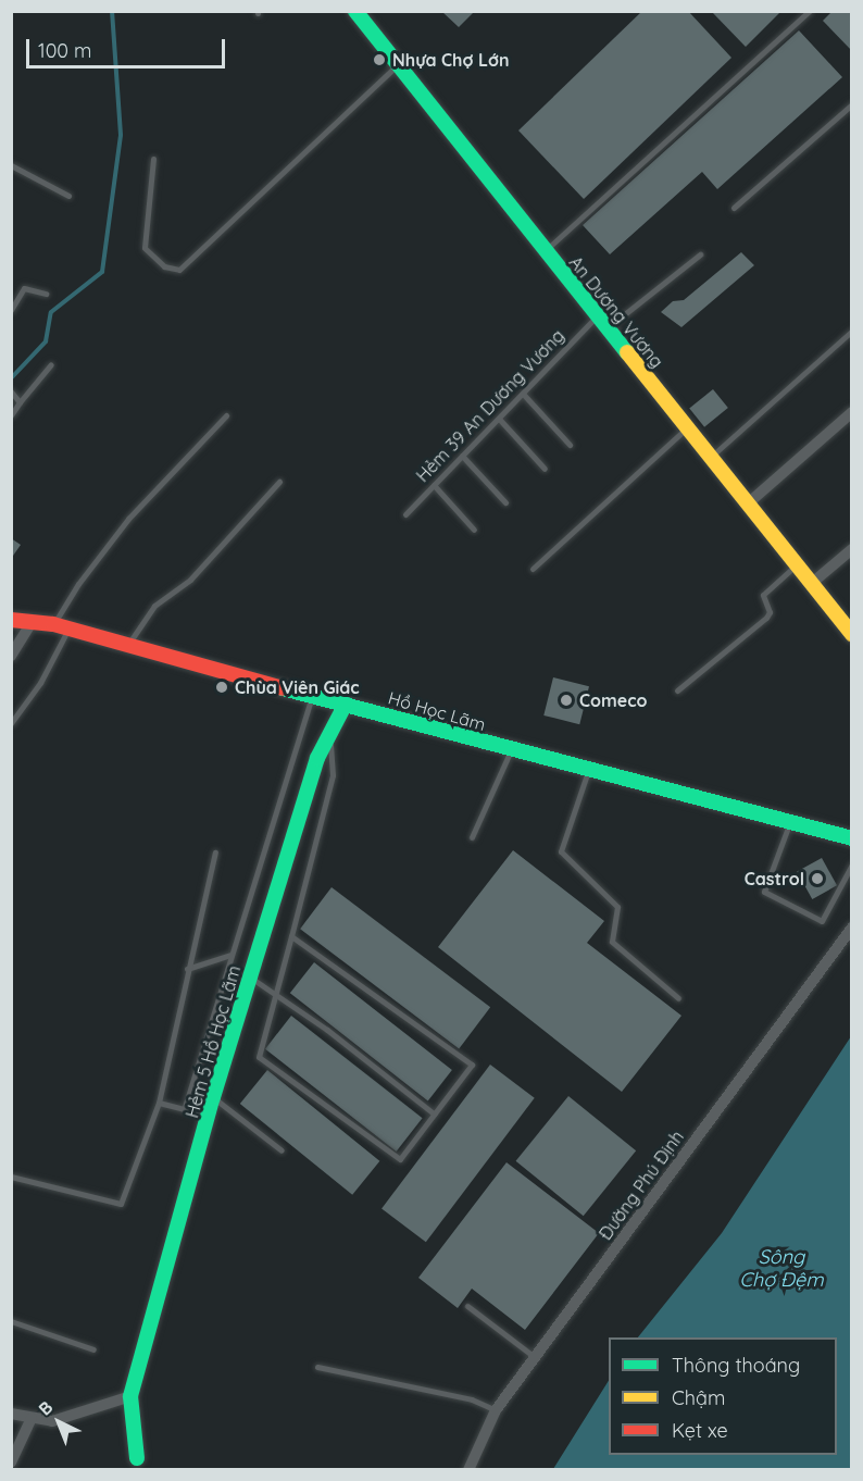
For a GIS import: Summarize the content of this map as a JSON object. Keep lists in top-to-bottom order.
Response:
{
  "streets": {
    "main road": ["An Dương Vương", "Hồ Học Lãm", "Hẻm 5 Hồ Học Lãm"],
    "street": ["Đường Phú Định"],
    "lane": ["Hẻm 39 An Dương Vương"]
  },
  "crossings": [
    ["An Dương Vương", "Hẻm 39 An Dương Vương"],
    ["Hồ Học Lãm", "Hẻm 5 Hồ Học Lãm"]
  ],
  "water": ["Sông Chợ Đệm"],
  "places": [
    "Nhựa Chợ Lớn",
    "Chùa Viên Giác",
    "Comeco",
    "Castrol"
  ],
  "legend": ["Thông thoáng", "Chậm", "Kẹt xe"],
  "scale_bar": "100 m",
  "north": "top left"
}
